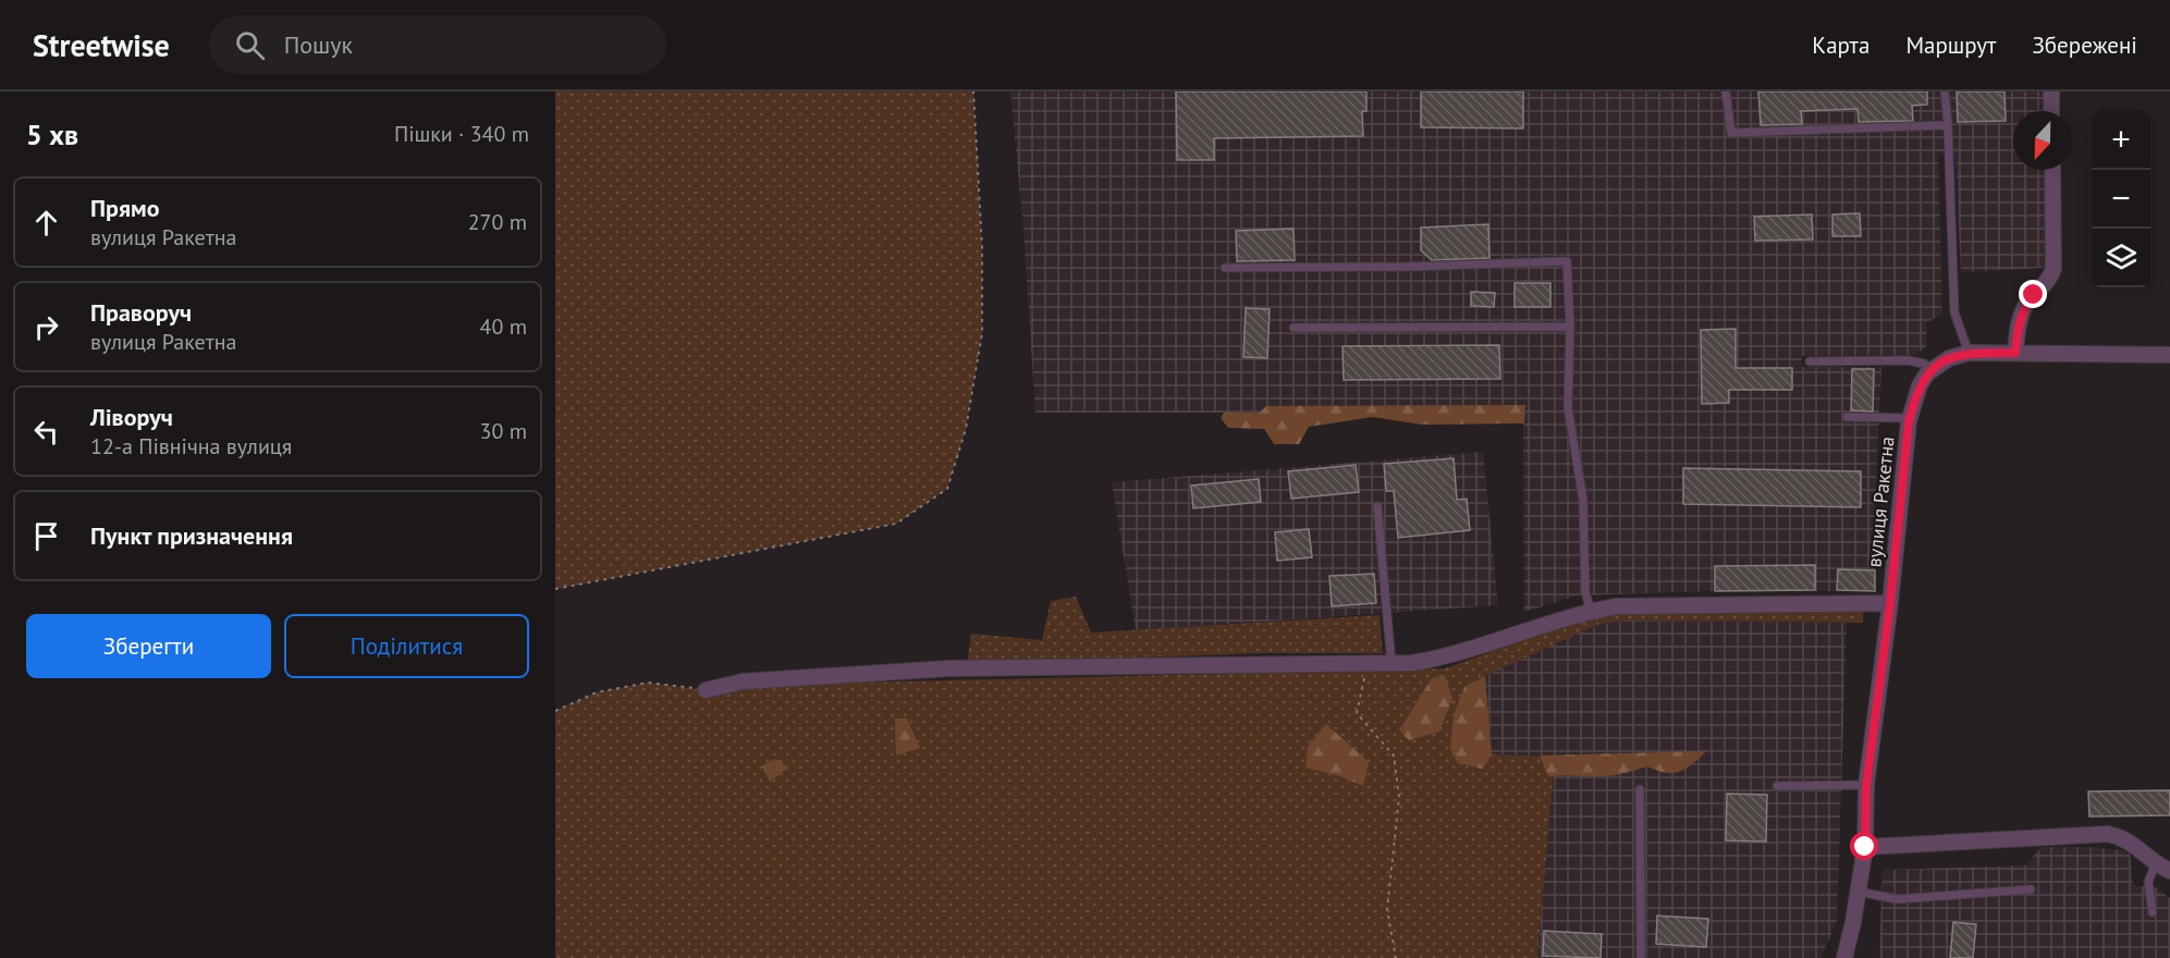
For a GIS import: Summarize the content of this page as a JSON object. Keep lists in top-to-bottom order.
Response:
{
  "streets": {
    "street": ["вулиця Ракетна"]
  },
  "north": "bottom",
  "page": {
    "header": "Streetwise",
    "search": "Пошук",
    "nav": ["Карта", "Маршрут", "Збережені"],
    "heading": ["5 хв", "Пішки · 340 m"],
    "map_buttons": ["+", "−"],
    "list": [
      ["Прямо", "вулиця Ракетна", "270 m"],
      ["Праворуч", "вулиця Ракетна", "40 m"],
      ["Ліворуч", "12-а Північна вулиця", "30 m"],
      "Пункт призначення"
    ],
    "buttons": ["Зберегти", "Поділитися"]
  }
}
